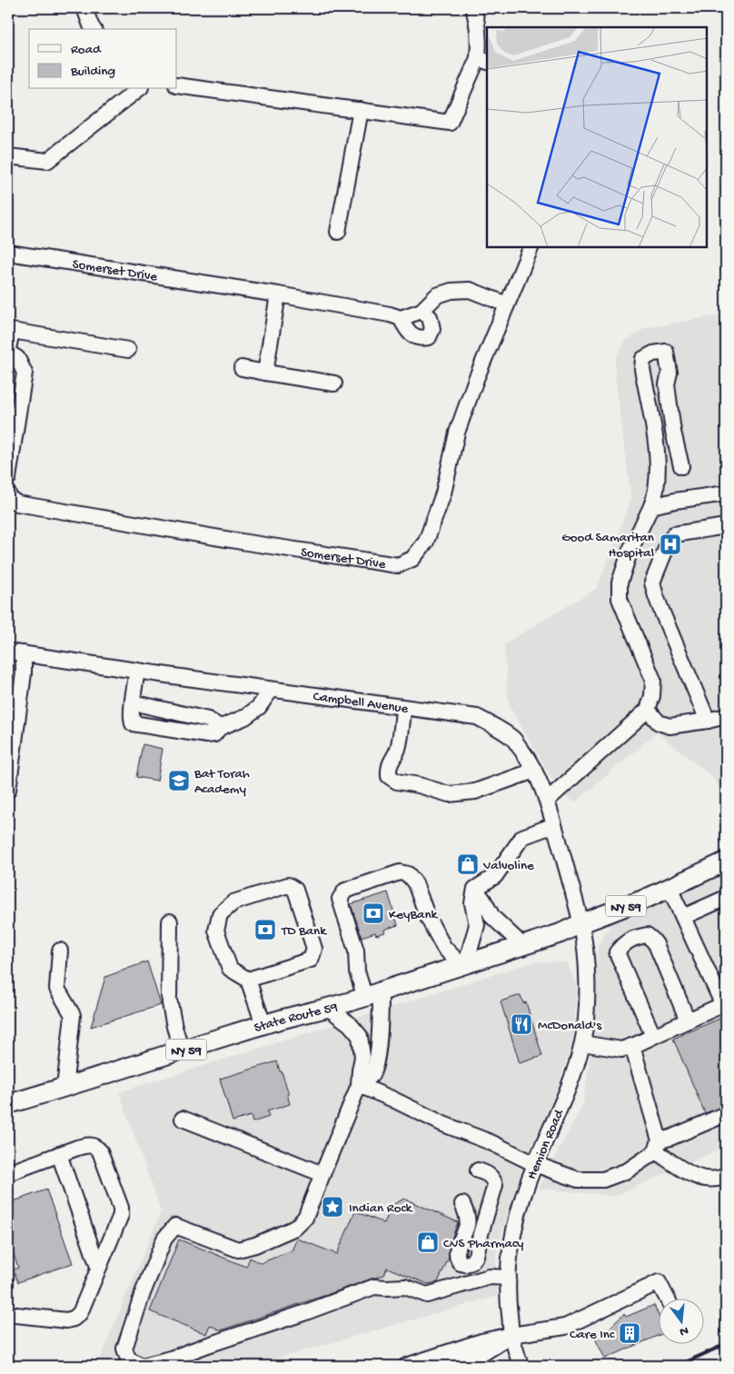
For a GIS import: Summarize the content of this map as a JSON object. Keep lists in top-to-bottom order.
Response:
{
  "streets": {
    "main road": ["NY 59", "State Route 59"],
    "street": ["Somerset Drive", "Campbell Avenue", "Hemion Road"]
  },
  "crossings": [
    ["Campbell Avenue", "NY 59"],
    ["Campbell Avenue", "State Route 59"],
    ["Campbell Avenue", "Hemion Road"],
    ["NY 59", "State Route 59"],
    ["NY 59", "Hemion Road"],
    ["State Route 59", "Hemion Road"]
  ],
  "places": {
    "hospital": ["Good Samaritan Hospital"],
    "school or university": ["Bat Torah Academy"],
    "shop": ["Valvoline", "CVS Pharmacy"],
    "bank": ["KeyBank", "TD Bank"],
    "restaurant": ["McDonald's"],
    "place": ["Indian Rock"],
    "building": ["Care Inc"]
  },
  "legend": ["Road", "Building"],
  "north": "bottom"
}
